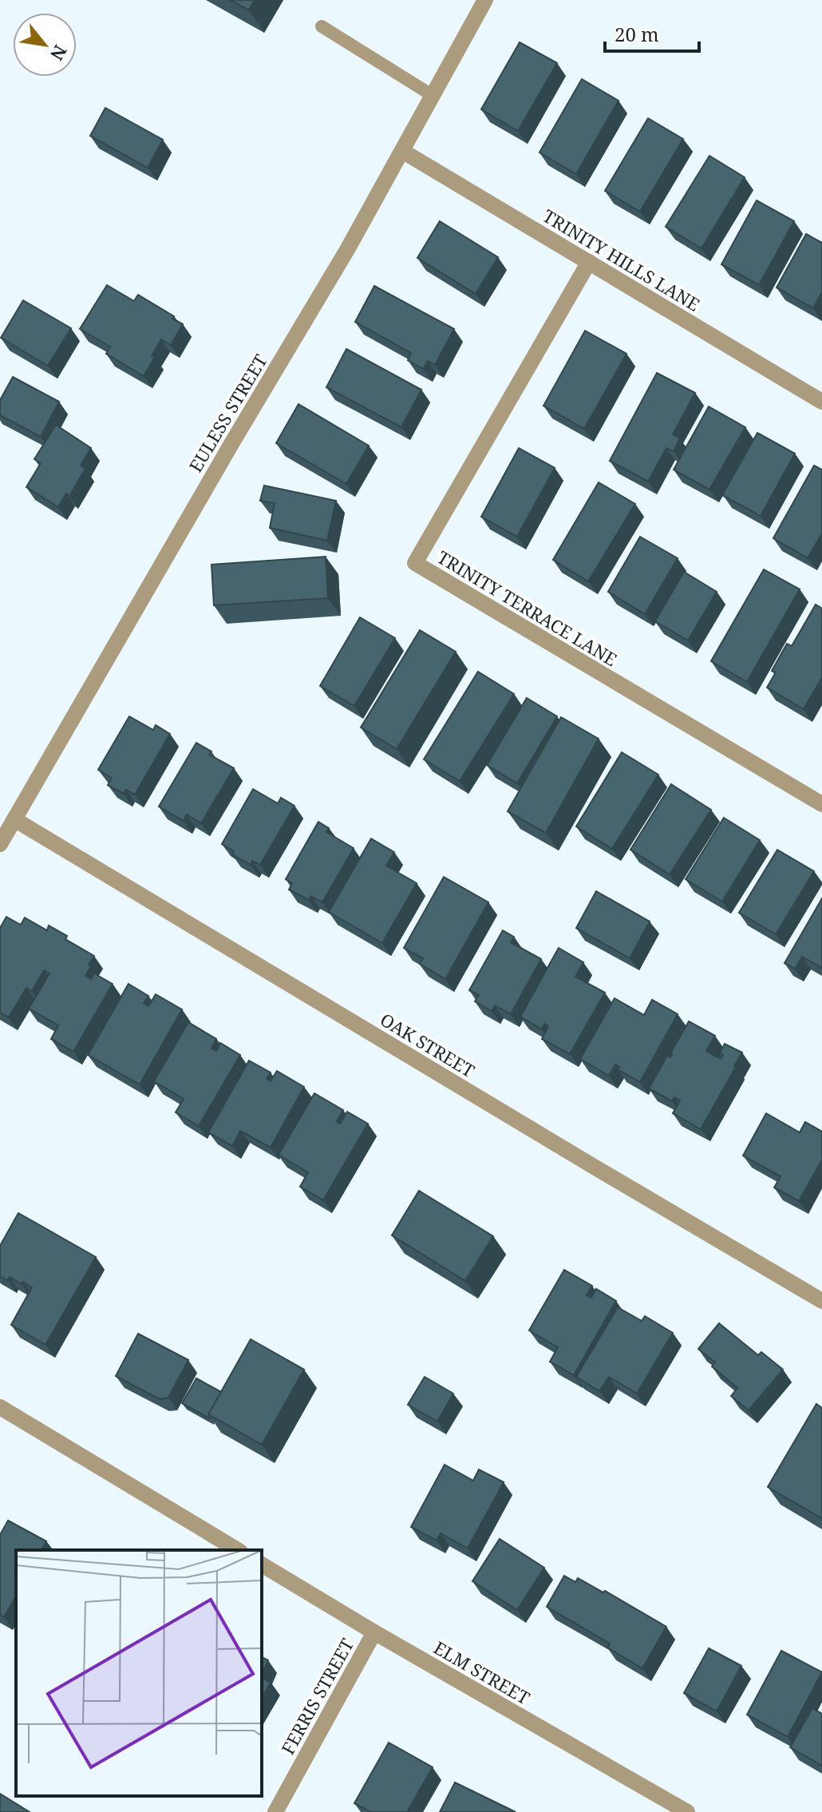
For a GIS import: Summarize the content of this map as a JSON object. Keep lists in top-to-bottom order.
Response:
{
  "streets": {
    "street": [
      "TRINITY HILLS LANE",
      "EULESS STREET",
      "TRINITY TERRACE LANE",
      "OAK STREET",
      "ELM STREET",
      "FERRIS STREET"
    ]
  },
  "crossings": [
    ["TRINITY HILLS LANE", "EULESS STREET"],
    ["TRINITY HILLS LANE", "TRINITY TERRACE LANE"],
    ["EULESS STREET", "OAK STREET"],
    ["ELM STREET", "FERRIS STREET"]
  ],
  "scale_bar": "20 m",
  "north": "bottom right"
}
